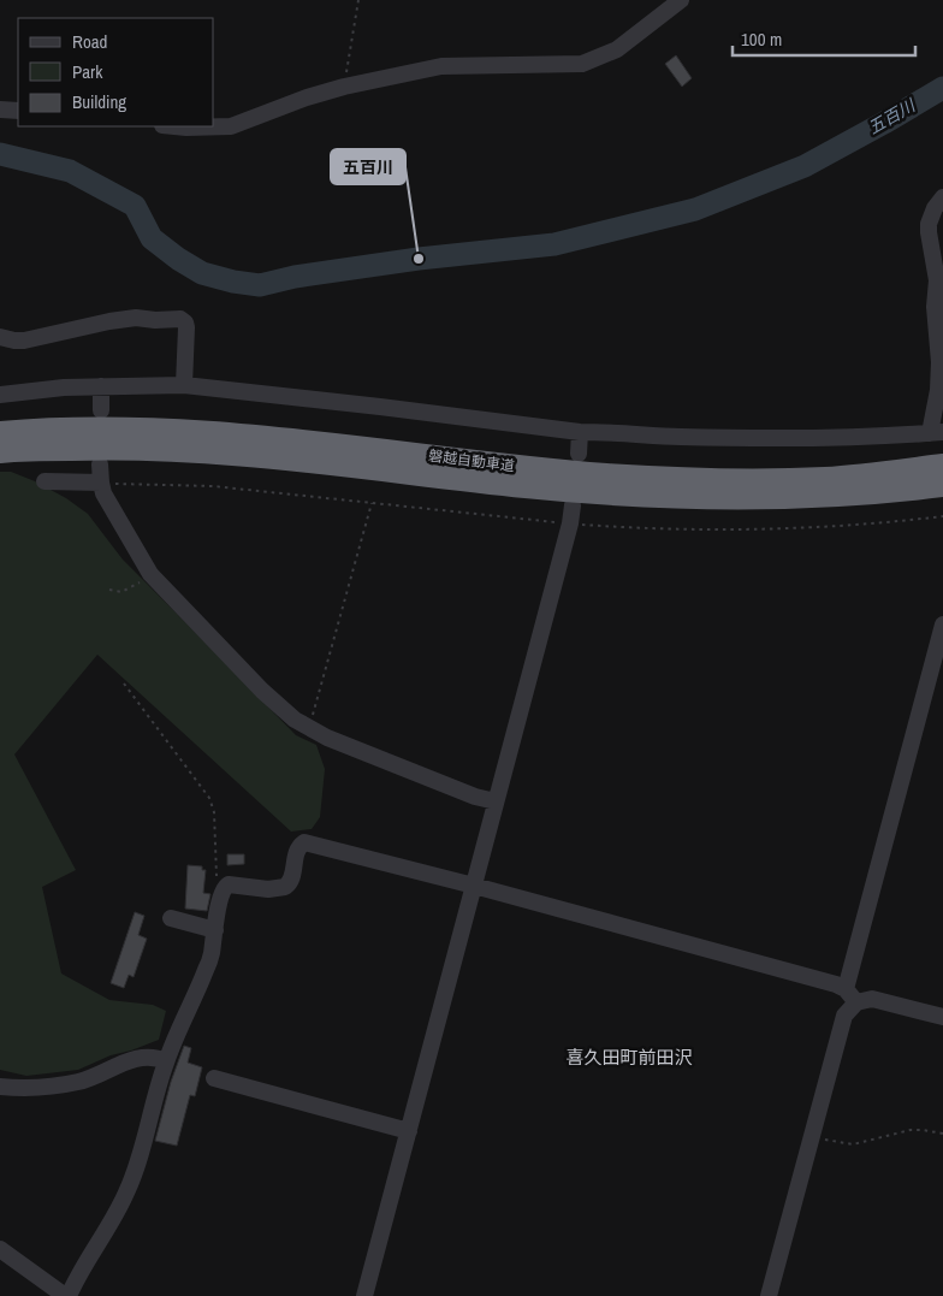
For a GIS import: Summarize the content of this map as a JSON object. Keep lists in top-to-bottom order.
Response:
{
  "streets": {
    "highway": ["磐越自動車道"]
  },
  "districts": ["喜久田町前田沢"],
  "water": ["五百川"],
  "places": ["五百川"],
  "legend": ["Road", "Park", "Building"],
  "scale_bar": "100 m"
}
